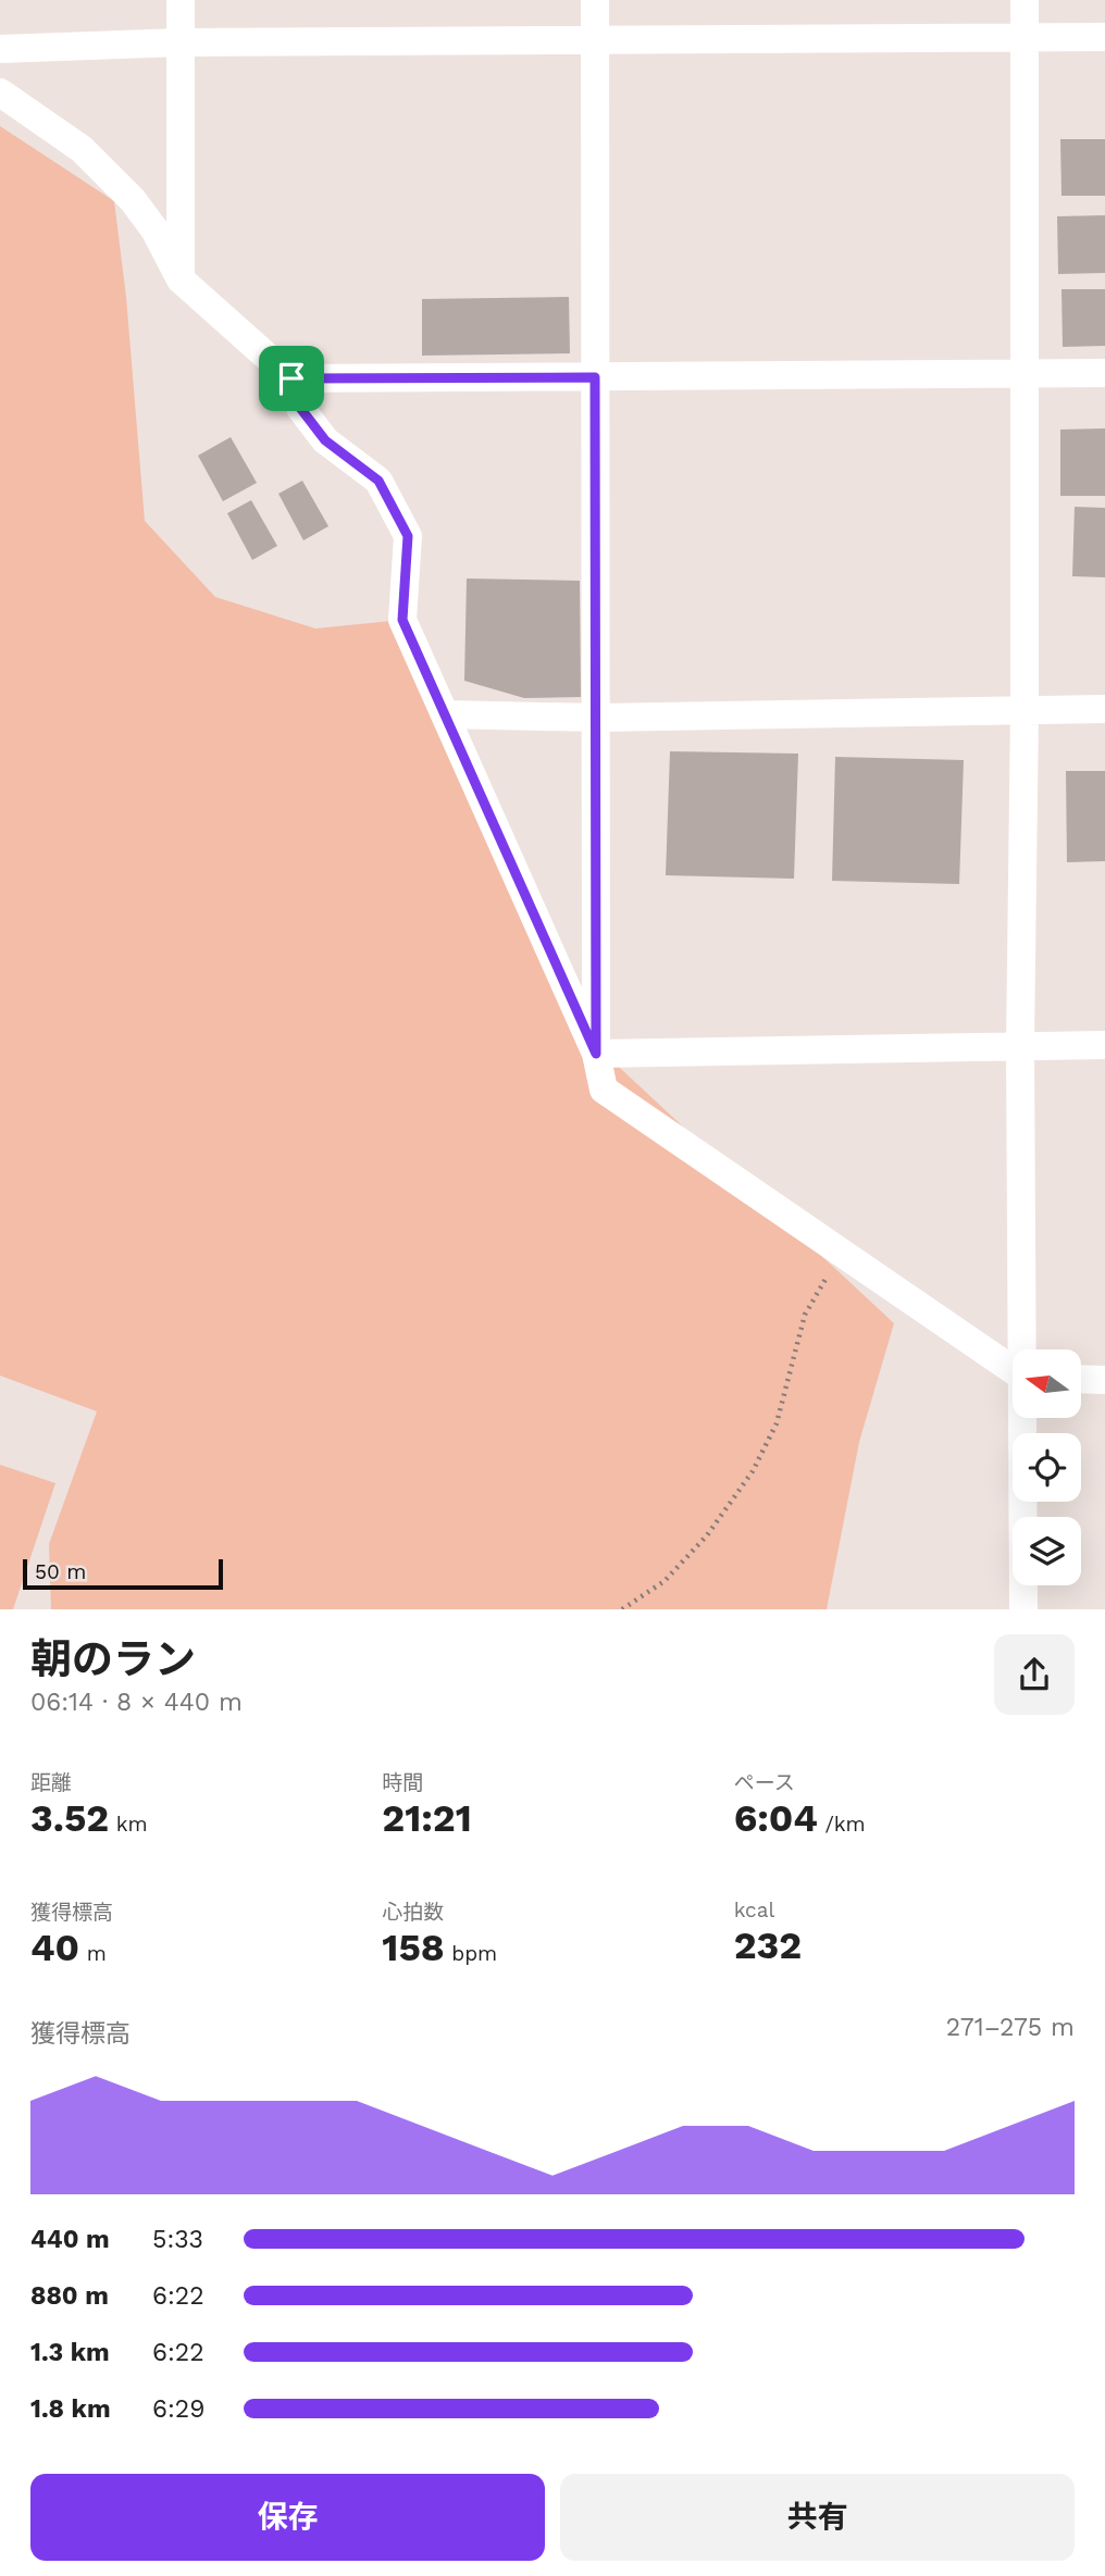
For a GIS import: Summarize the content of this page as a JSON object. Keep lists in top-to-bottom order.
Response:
{
  "scale_bar": "50 m",
  "north": "left",
  "page": {
    "scale": "50 m",
    "heading": ["朝のラン", "06:14 · 8 × 440 m"],
    "stats": [
      ["距離", "3.52 km"],
      ["時間", "21:21"],
      ["ペース", "6:04 /km"],
      ["獲得標高", "40 m"],
      ["心拍数", "158 bpm"],
      ["kcal", "232"]
    ],
    "chart": ["獲得標高", "271–275 m"],
    "list": [
      {
        "name": "440 m",
        "note": "5:33"
      },
      {
        "name": "880 m",
        "note": "6:22"
      },
      {
        "name": "1.3 km",
        "note": "6:22"
      },
      {
        "name": "1.8 km",
        "note": "6:29"
      }
    ],
    "buttons": ["保存", "共有"]
  }
}
